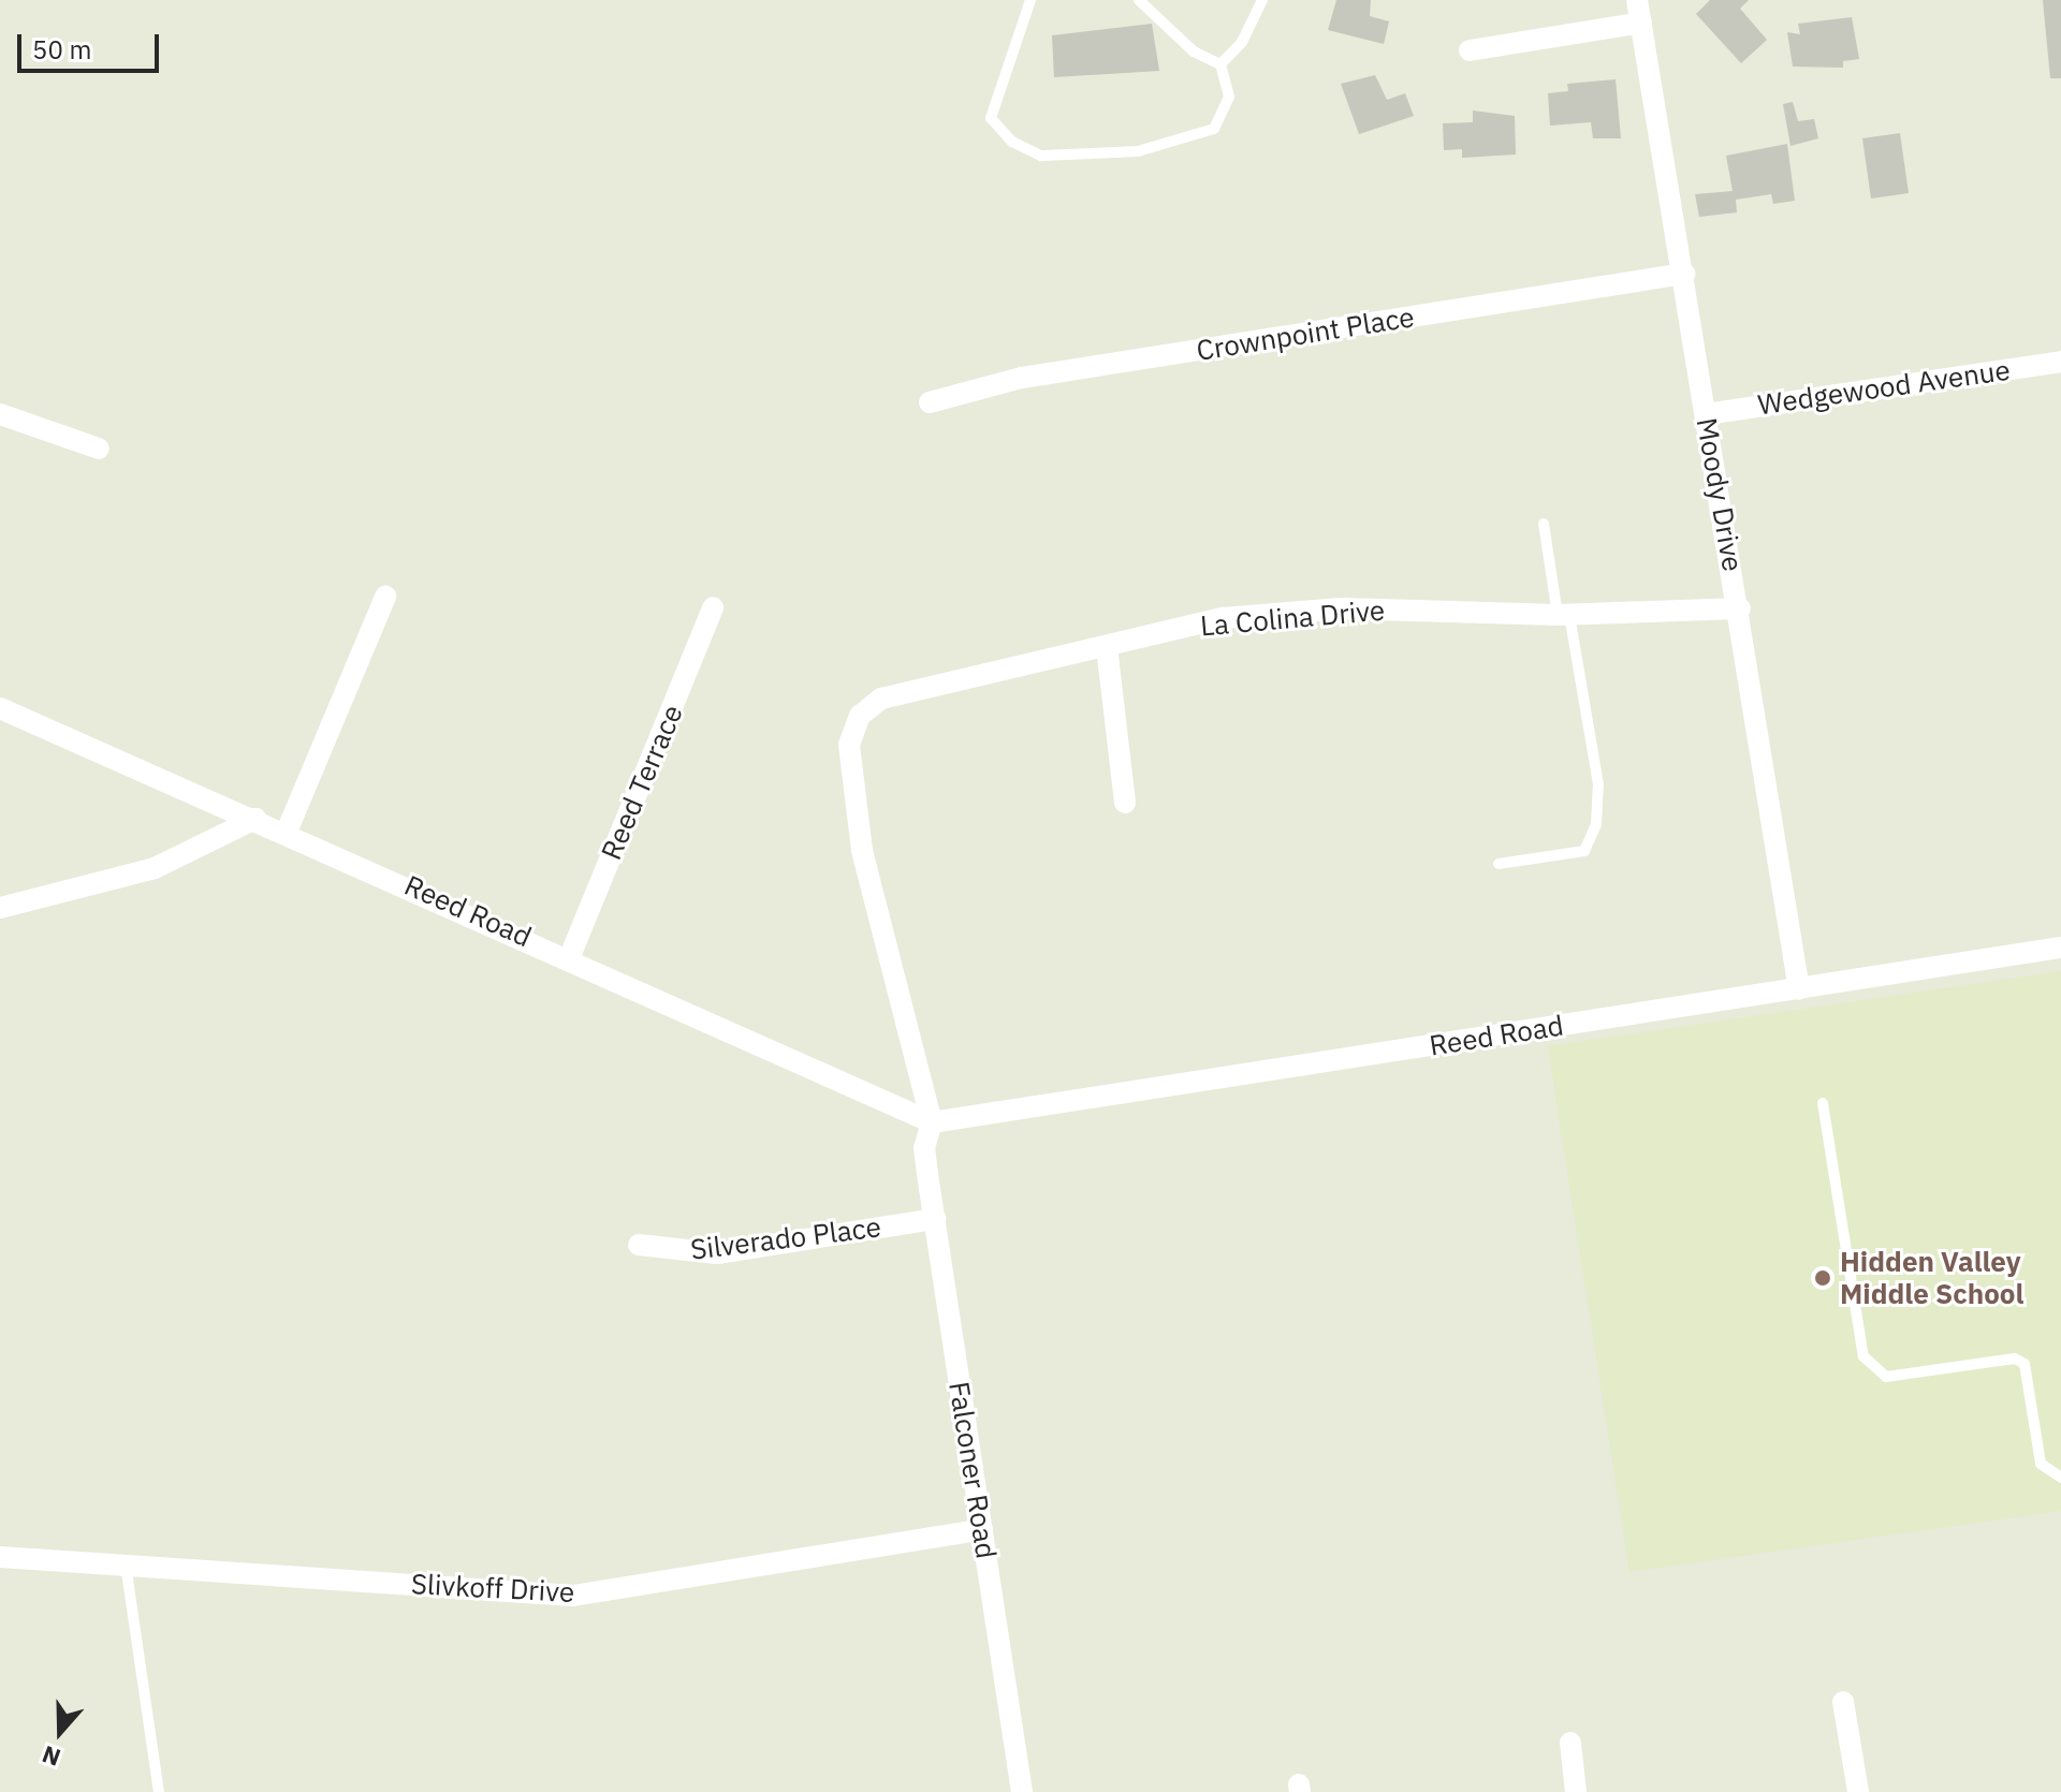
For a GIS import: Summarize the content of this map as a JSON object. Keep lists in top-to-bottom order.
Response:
{
  "streets": {
    "street": [
      "Crownpoint Place",
      "Wedgewood Avenue",
      "Moody Drive",
      "La Colina Drive",
      "Reed Terrace",
      "Reed Road",
      "Silverado Place",
      "Falconer Road",
      "Slivkoff Drive"
    ]
  },
  "crossings": [
    ["Crownpoint Place", "Moody Drive"],
    ["Wedgewood Avenue", "Moody Drive"],
    ["Moody Drive", "La Colina Drive"],
    ["Moody Drive", "Reed Road"],
    ["La Colina Drive", "Reed Road"],
    ["La Colina Drive", "Falconer Road"],
    ["Reed Terrace", "Reed Road"],
    ["Reed Road", "Falconer Road"],
    ["Silverado Place", "Falconer Road"],
    ["Falconer Road", "Slivkoff Drive"]
  ],
  "places": ["Hidden Valley Middle School"],
  "scale_bar": "50 m",
  "north": "bottom"
}
